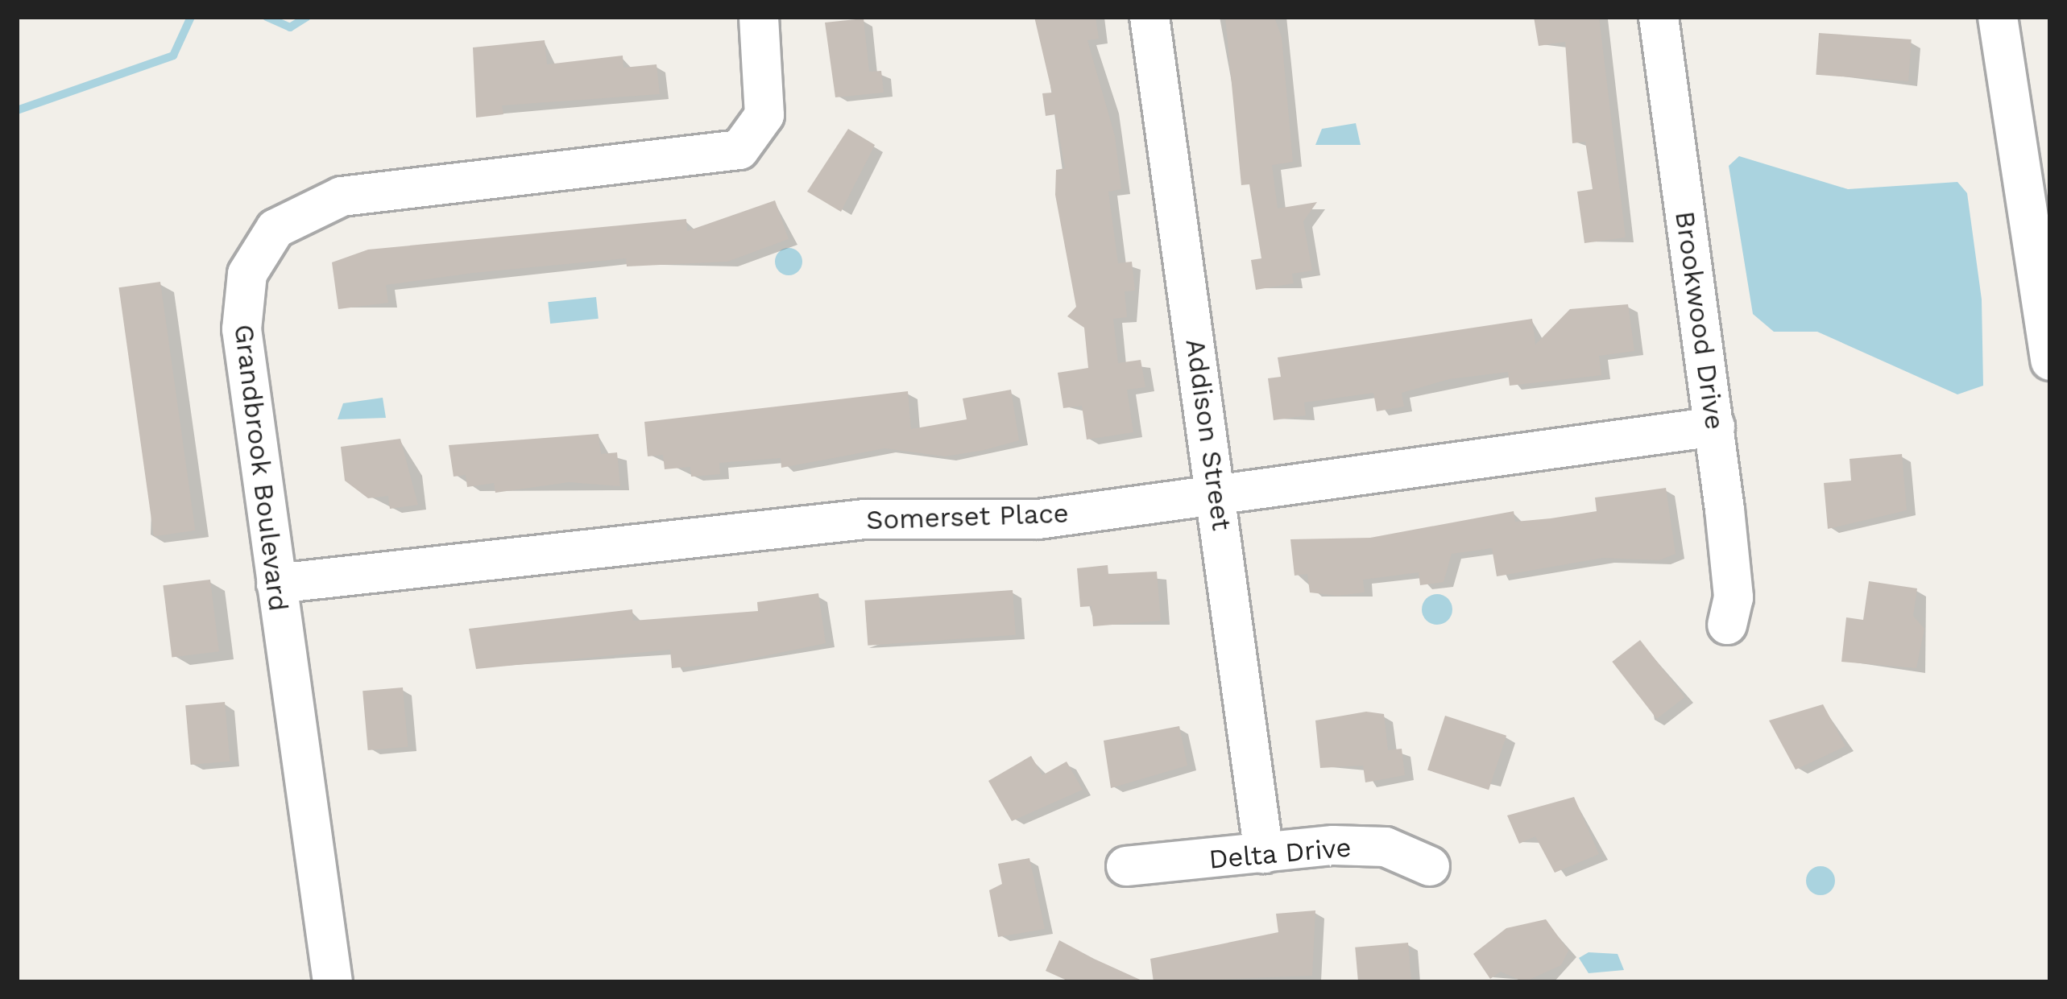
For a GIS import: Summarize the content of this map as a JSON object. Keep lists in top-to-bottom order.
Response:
{
  "streets": {
    "street": [
      "Brookwood Drive",
      "Addison Street",
      "Grandbrook Boulevard",
      "Somerset Place",
      "Delta Drive"
    ]
  },
  "crossings": [
    ["Brookwood Drive", "Somerset Place"],
    ["Addison Street", "Somerset Place"],
    ["Addison Street", "Delta Drive"],
    ["Grandbrook Boulevard", "Somerset Place"]
  ]
}
